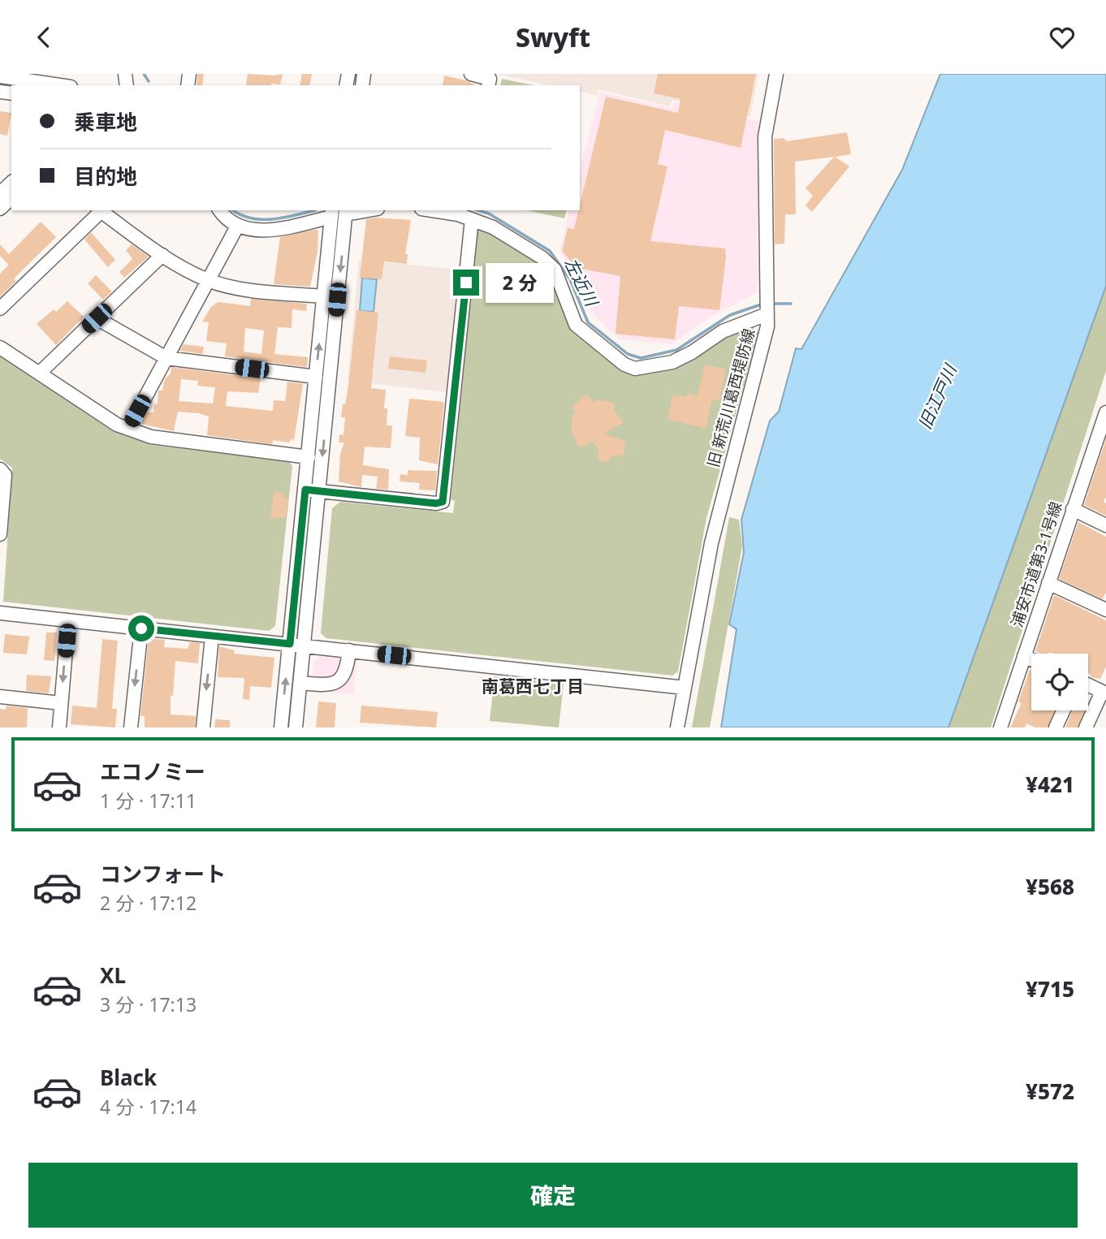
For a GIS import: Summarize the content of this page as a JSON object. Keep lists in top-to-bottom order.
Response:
{
  "streets": {
    "street": ["旧 新荒川葛西堤防線", "浦安市道第3-1号線"]
  },
  "districts": ["南葛西七丁目"],
  "water": ["左近川", "旧江戸川"],
  "page": {
    "header": "Swyft",
    "banner": ["乗車地", "目的地"],
    "bubble": "2 分",
    "list": [
      {
        "name": "エコノミー",
        "note": "1 分 · 17:11",
        "value": "¥421"
      },
      {
        "name": "コンフォート",
        "note": "2 分 · 17:12",
        "value": "¥568"
      },
      {
        "name": "XL",
        "note": "3 分 · 17:13",
        "value": "¥715"
      },
      {
        "name": "Black",
        "note": "4 分 · 17:14",
        "value": "¥572"
      }
    ],
    "buttons": "確定"
  }
}
